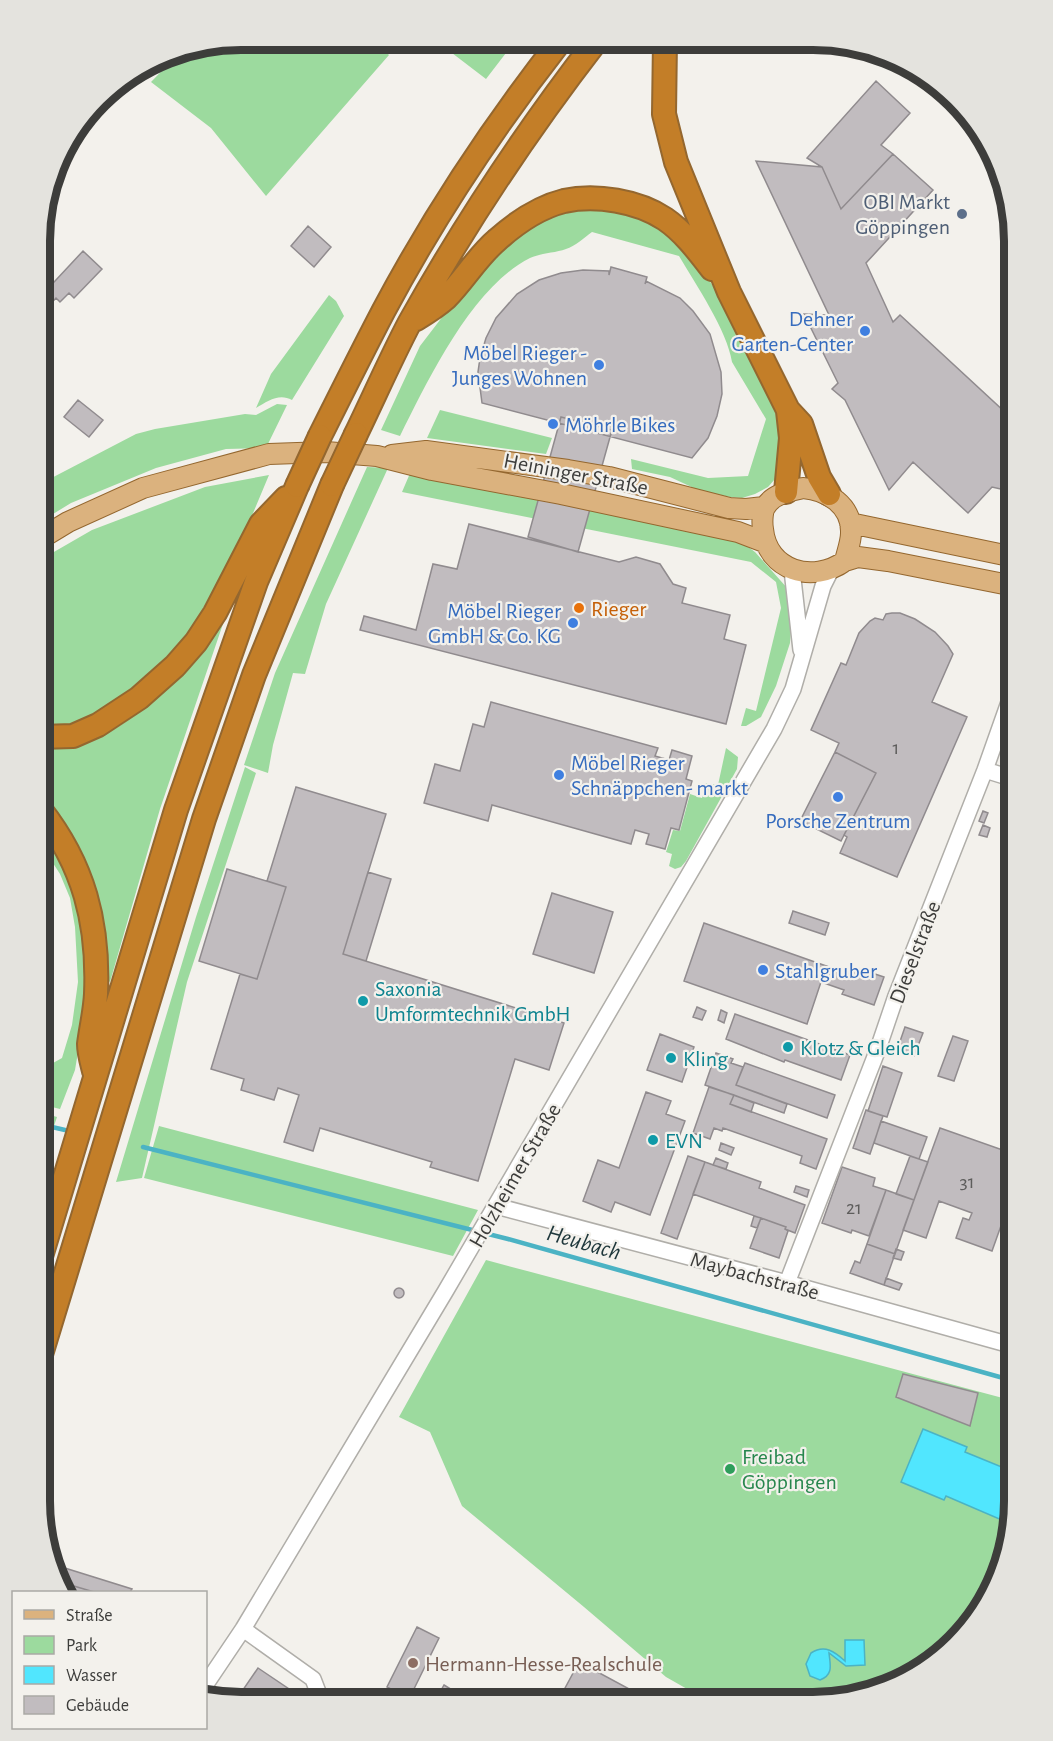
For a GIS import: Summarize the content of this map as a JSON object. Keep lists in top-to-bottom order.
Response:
{
  "streets": {
    "main road": ["Heininger Straße"],
    "street": ["Dieselstraße", "Holzheimer Straße", "Maybachstraße"]
  },
  "crossings": [
    ["Heininger Straße", "Holzheimer Straße"],
    ["Dieselstraße", "Maybachstraße"],
    ["Holzheimer Straße", "Maybachstraße"]
  ],
  "water": ["Heubach"],
  "places": [
    "OBI Markt Göppingen",
    "Dehner Garten-Center",
    "Möbel Rieger - Junges Wohnen",
    "Möhrle Bikes",
    "Rieger",
    "Möbel Rieger GmbH & Co. KG",
    "Möbel Rieger Schnäppchen- markt",
    "Porsche Zentrum",
    "Stahlgruber",
    "Saxonia Umformtechnik GmbH",
    "Klotz & Gleich",
    "Kling",
    "EVN",
    "Freibad Göppingen",
    "Hermann-Hesse-Realschule"
  ],
  "house_numbers": ["1", "31", "21"],
  "legend": [
    "Straße",
    "Park",
    "Wasser",
    "Gebäude"
  ]
}
